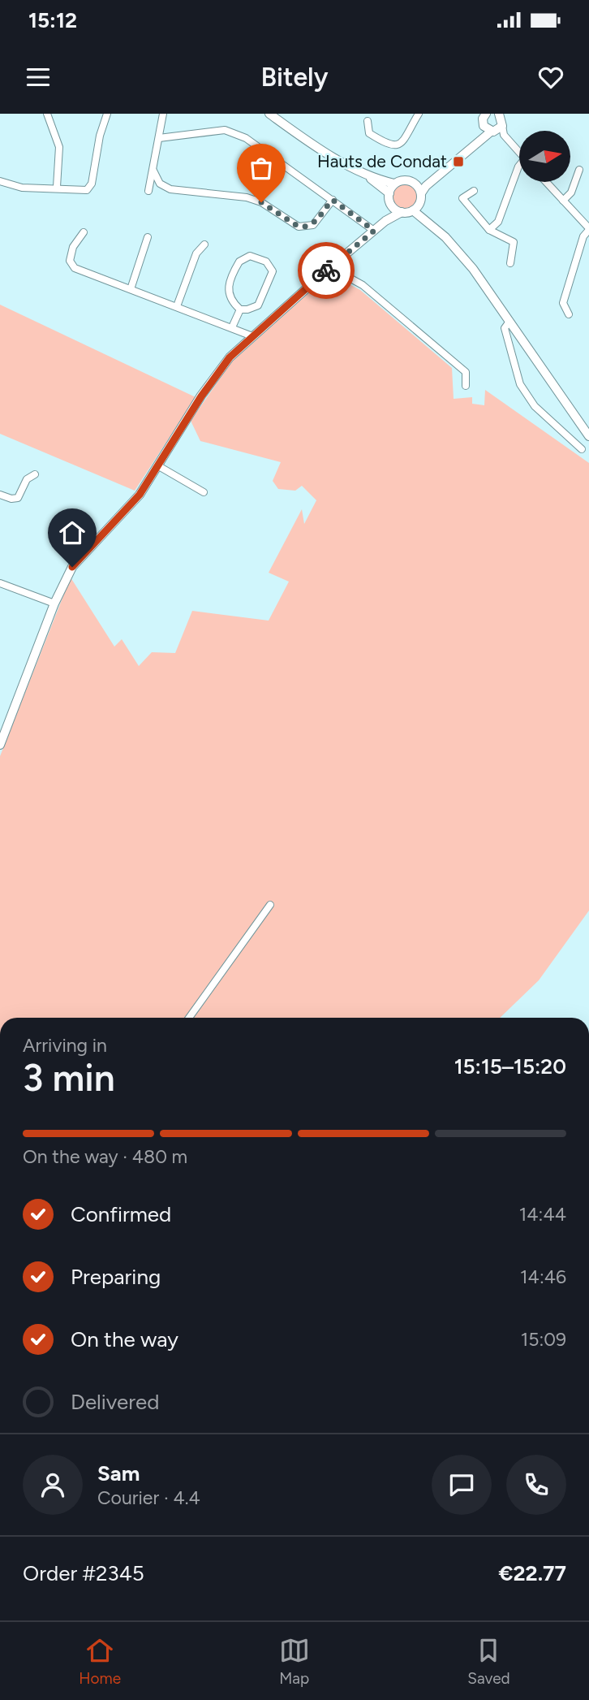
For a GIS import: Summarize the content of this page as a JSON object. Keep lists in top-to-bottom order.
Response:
{
  "places": {
    "transit": ["Hauts de Condat"]
  },
  "north": "right",
  "page": {
    "status": "15:12",
    "header": "Bitely",
    "heading": ["3 min", "Arriving in", "15:15–15:20"],
    "panel": [
      "Sam",
      "Courier · 4.4",
      "Order #2345",
      "€22.77"
    ],
    "bar": "On the way · 480 m",
    "list": [
      ["Confirmed", "14:44"],
      ["Preparing", "14:46"],
      ["On the way", "15:09"],
      "Delivered"
    ],
    "tabs": ["Home", "Map", "Saved"]
  }
}
